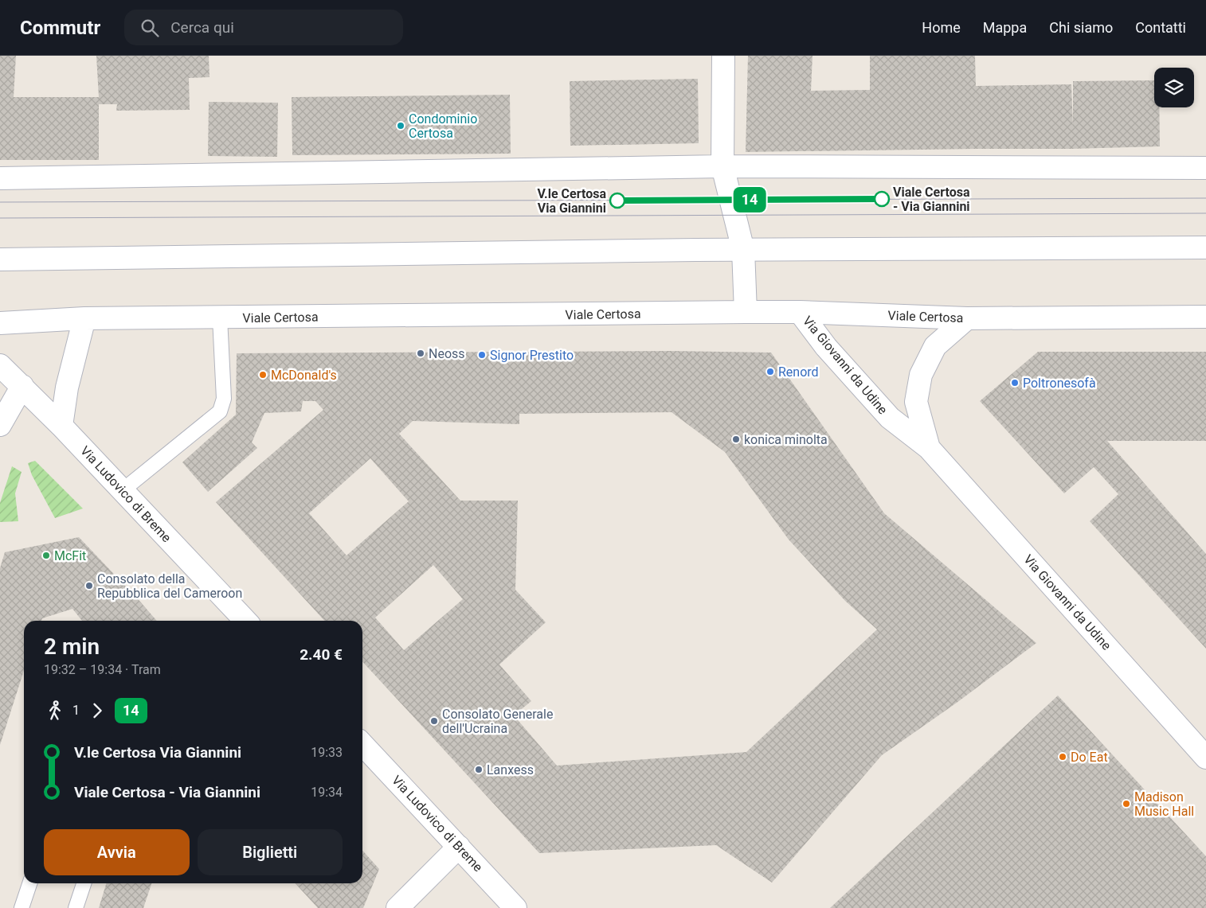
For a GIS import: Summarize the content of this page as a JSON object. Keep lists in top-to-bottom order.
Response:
{
  "streets": {
    "street": ["Viale Certosa", "Via Giovanni da Udine", "Via Ludovico di Breme"]
  },
  "crossings": [
    ["Viale Certosa", "Via Giovanni da Udine"]
  ],
  "places": [
    "Condominio Certosa",
    "Viale Certosa - Via Giannini",
    "V.le Certosa Via Giannini",
    "Neoss",
    "Signor Prestito",
    "Renord",
    "McDonald's",
    "Poltronesofà",
    "konica minolta",
    "McFit",
    "Consolato della Repubblica del Cameroon",
    "Consolato Generale dell'Ucraina",
    "Do Eat",
    "Lanxess",
    "Madison Music Hall"
  ],
  "lines": ["tram line 14"],
  "page": {
    "header": "Commutr",
    "search": "Cerca qui",
    "nav": [
      "Home",
      "Mappa",
      "Chi siamo",
      "Contatti"
    ],
    "on_map": "14",
    "heading": ["2 min", "19:32 – 19:34 · Tram", "2.40 €"],
    "legs": ["1", "14"],
    "list": [
      {
        "name": "V.le Certosa Via Giannini",
        "value": "19:33"
      },
      {
        "name": "Viale Certosa - Via Giannini",
        "value": "19:34"
      }
    ],
    "buttons": ["Avvia", "Biglietti"]
  }
}
